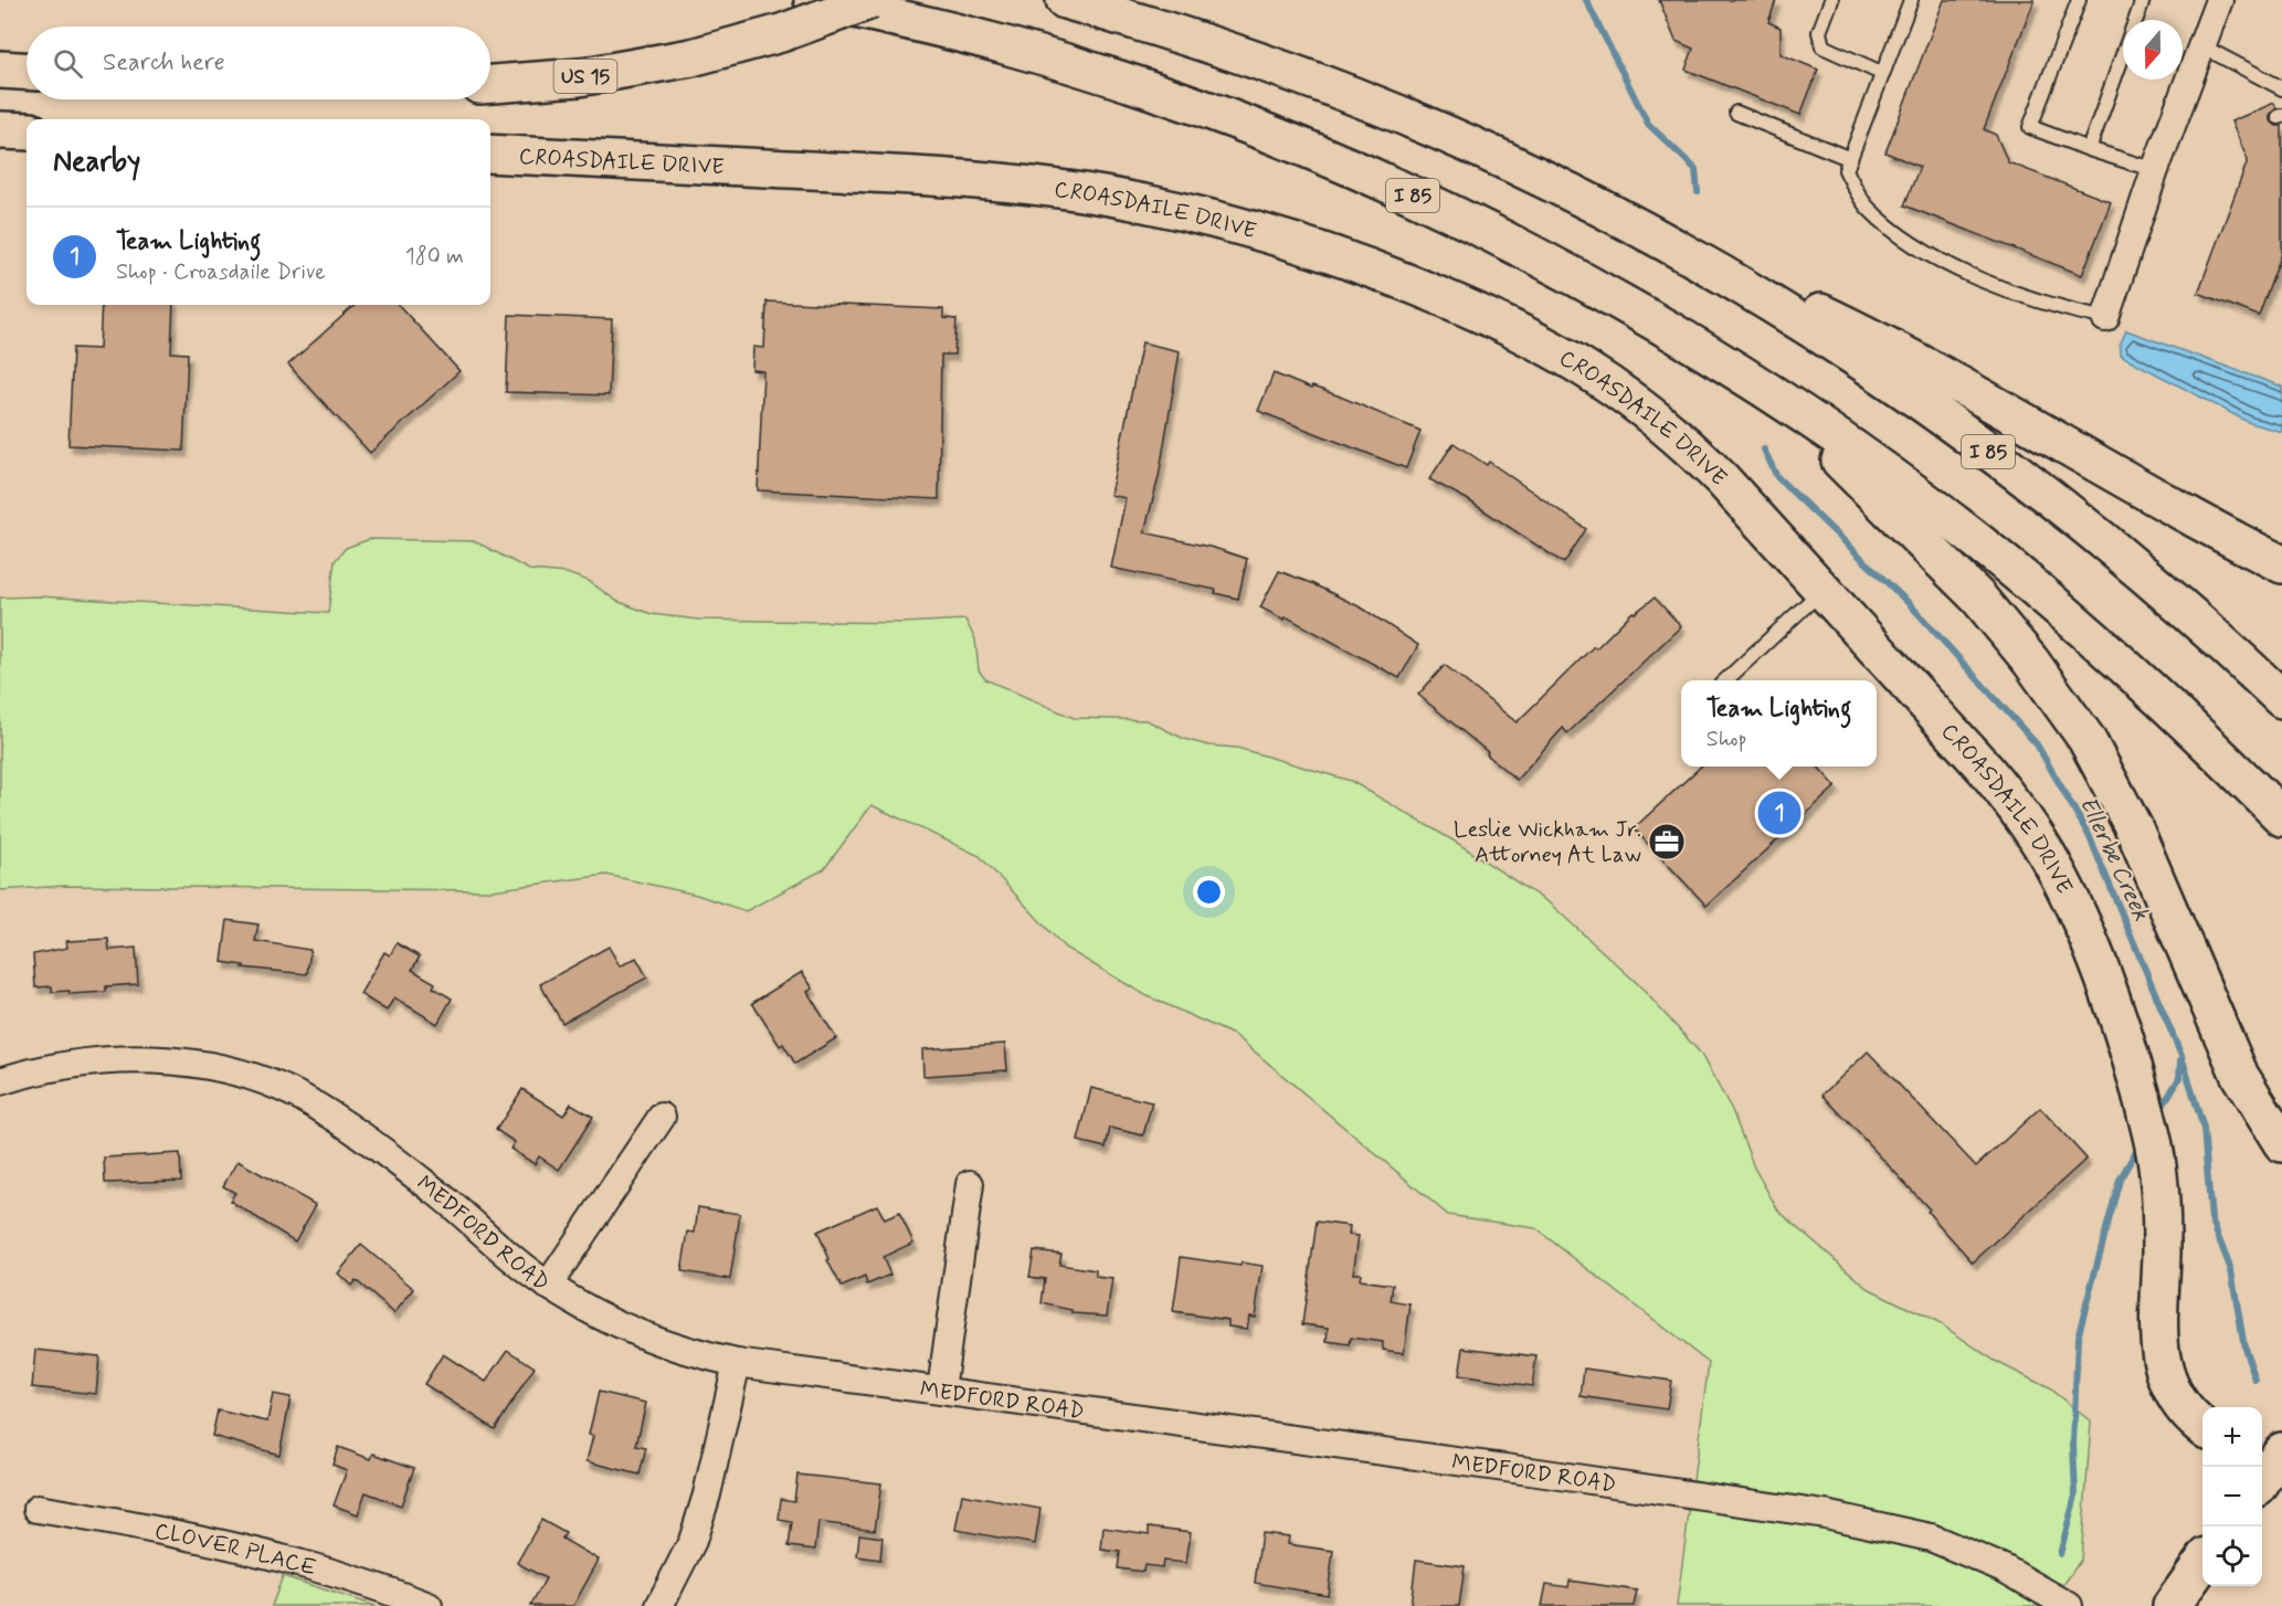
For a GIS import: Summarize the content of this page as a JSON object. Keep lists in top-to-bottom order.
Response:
{
  "streets": {
    "main road": ["US 15", "CROASDAILE DRIVE", "I 85"],
    "street": ["MEDFORD ROAD", "CLOVER PLACE"]
  },
  "water": ["Ellerbe Creek"],
  "places": {
    "office": ["Leslie Wickham Jr. Attorney At Law"]
  },
  "north": "bottom",
  "page": {
    "search": "Search here",
    "heading": "Nearby",
    "list": [
      {
        "mark": "1",
        "name": "Team Lighting",
        "note": "Shop · Croasdaile Drive",
        "value": "180 m"
      }
    ],
    "popup": ["Team Lighting", "Shop"],
    "pins": "1",
    "map_buttons": ["+", "−"]
  }
}
